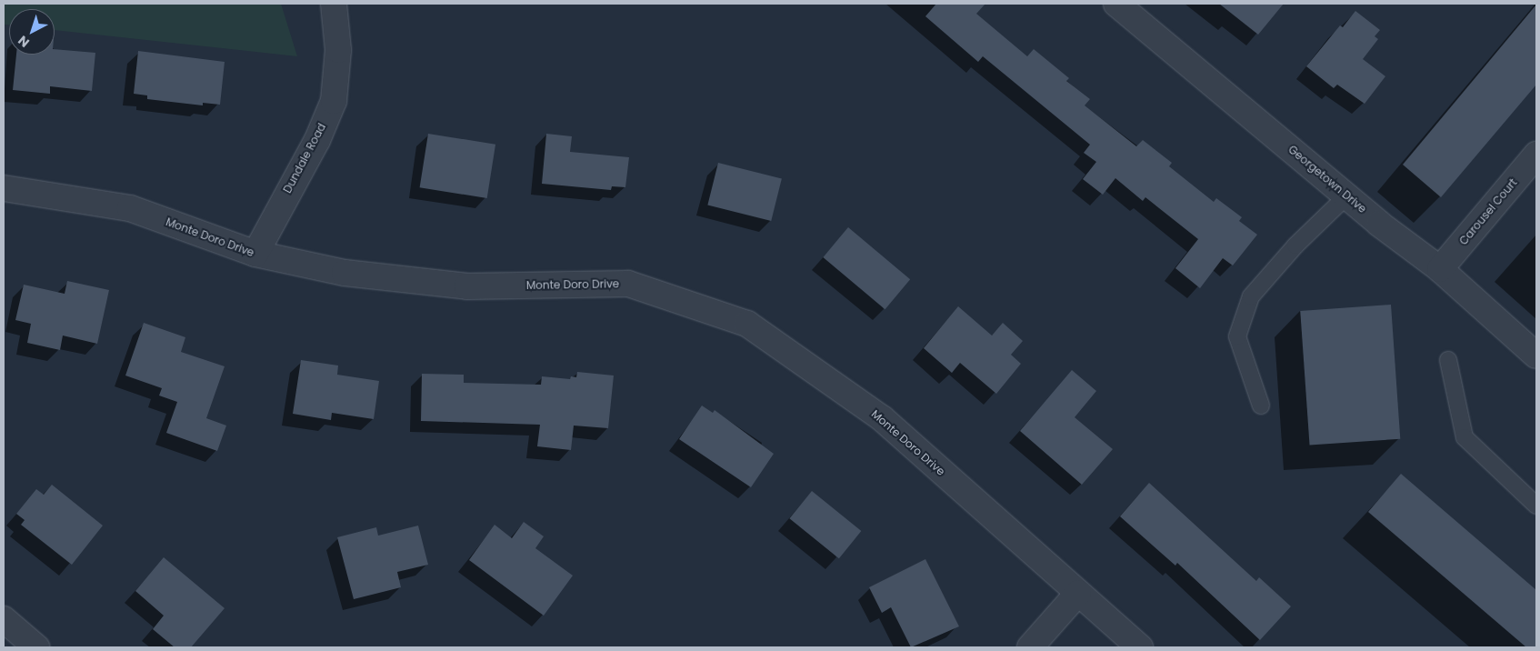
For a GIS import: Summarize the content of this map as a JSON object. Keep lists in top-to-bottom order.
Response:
{
  "streets": {
    "street": [
      "Dundale Road",
      "Georgetown Drive",
      "Carousel Court",
      "Monte Doro Drive"
    ]
  },
  "crossings": [
    ["Dundale Road", "Monte Doro Drive"],
    ["Georgetown Drive", "Carousel Court"]
  ],
  "north": "bottom left"
}
